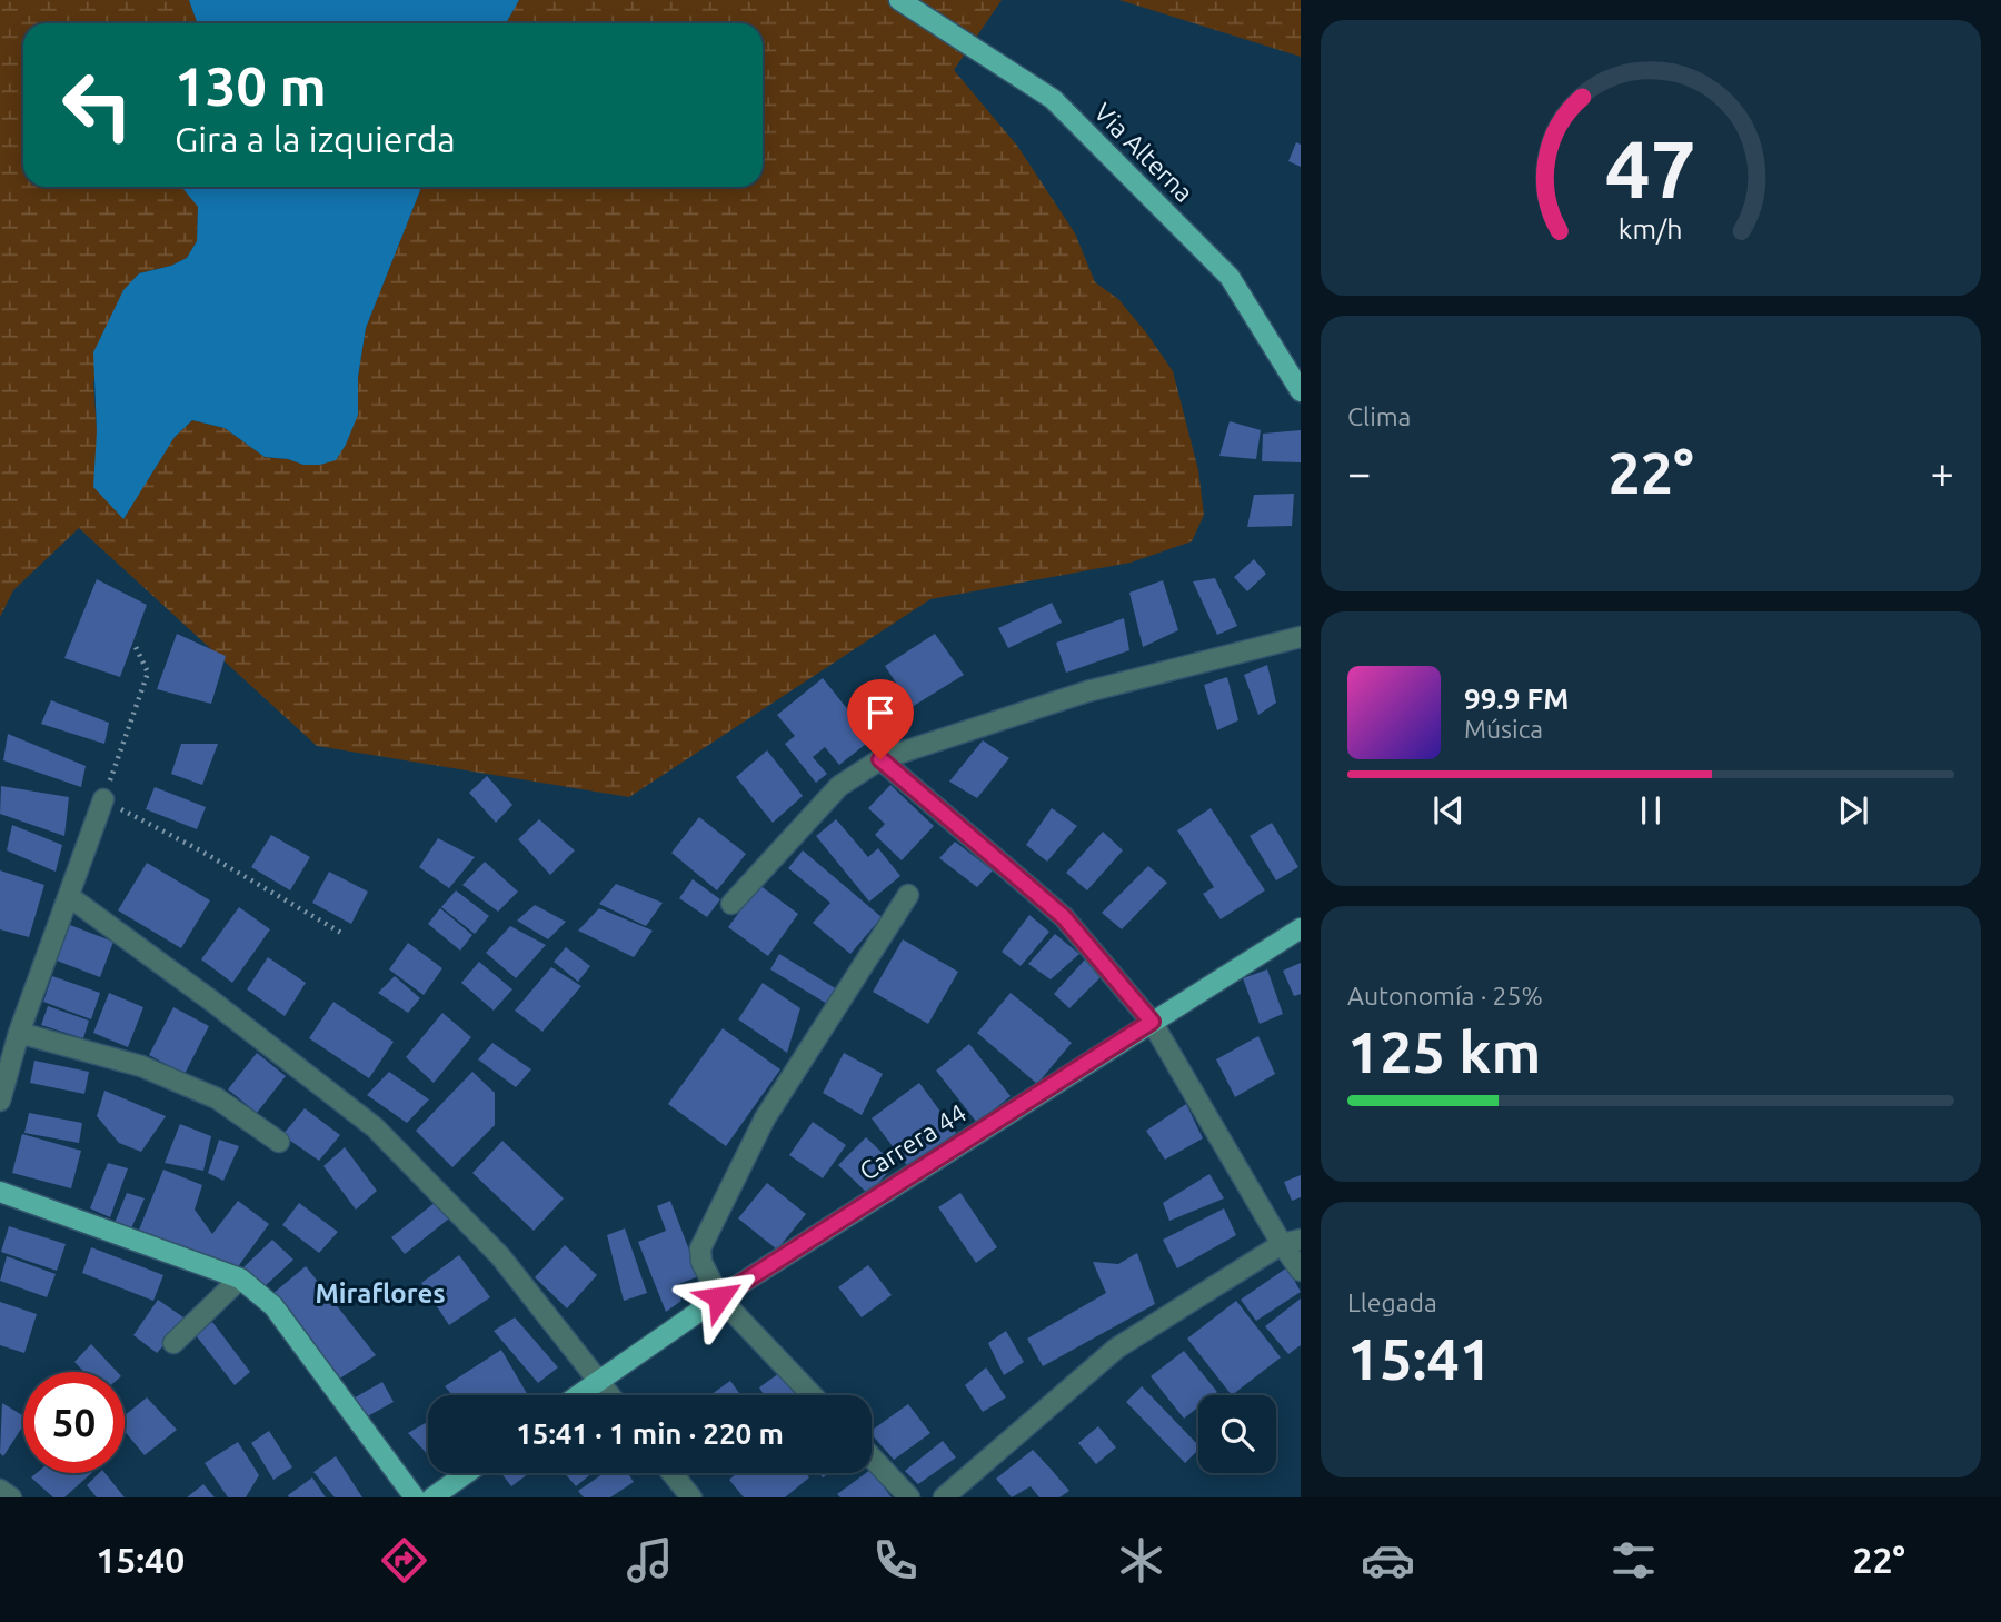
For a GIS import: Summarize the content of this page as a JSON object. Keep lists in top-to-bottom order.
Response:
{
  "streets": {
    "main road": ["Via Alterna", "Carrera 44"]
  },
  "districts": ["Miraflores"],
  "page": {
    "turn": ["130 m", "Gira a la izquierda"],
    "tile": [
      "Clima",
      ["Autonomía · 25%", "125 km"],
      ["Llegada", "15:41"]
    ],
    "heat": ["−", "22°", "+"],
    "song": ["99.9 FM", "Música"],
    "limit": "50",
    "trip": "15:41 · 1 min · 220 m",
    "tabs": ["15:40", "22°"],
    "gauge": ["47", "km/h"]
  }
}
